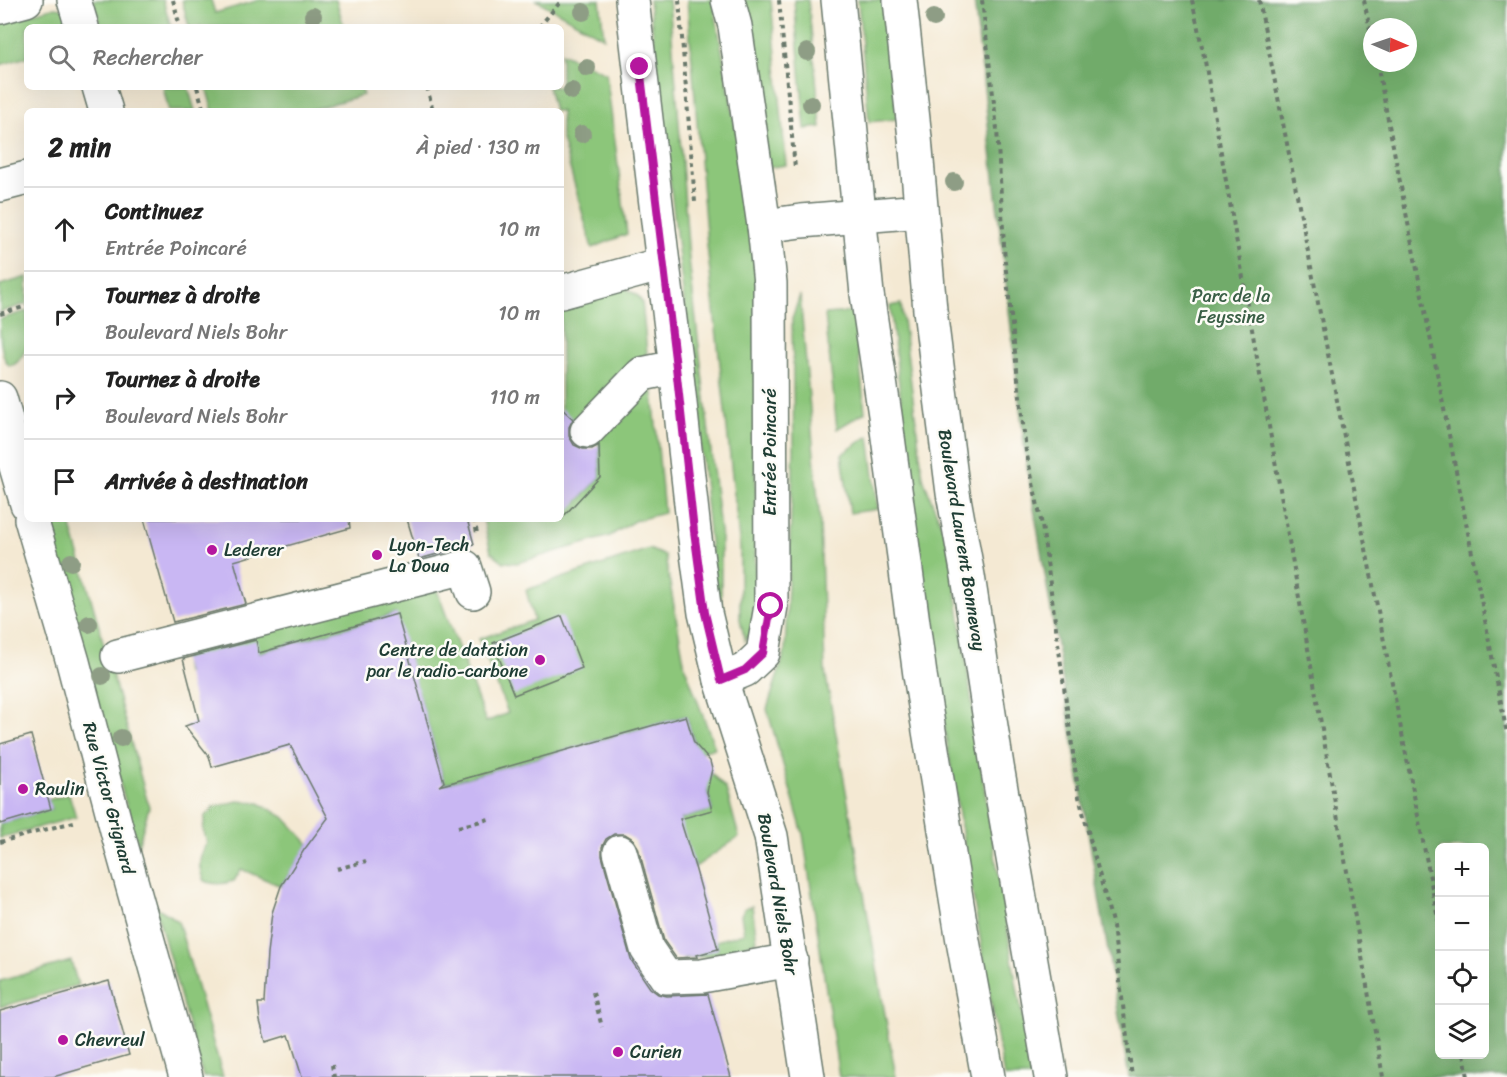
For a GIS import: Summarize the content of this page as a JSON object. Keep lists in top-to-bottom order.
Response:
{
  "streets": {
    "street": [
      "Entrée Poincaré",
      "Boulevard Laurent Bonnevay",
      "Rue Victor Grignard",
      "Boulevard Niels Bohr"
    ]
  },
  "crossings": [
    ["Entrée Poincaré", "Boulevard Niels Bohr"]
  ],
  "parks": ["Parc de la Feyssine"],
  "places": [
    "Lederer",
    "Lyon-Tech La Doua",
    "Centre de datation par le radio-carbone",
    "Raulin",
    "Chevreul",
    "Curien"
  ],
  "north": "right",
  "page": {
    "search": "Rechercher",
    "heading": ["2 min", "À pied · 130 m"],
    "list": [
      ["Continuez", "Entrée Poincaré", "10 m"],
      ["Tournez à droite", "Boulevard Niels Bohr", "10 m"],
      ["Tournez à droite", "Boulevard Niels Bohr", "110 m"],
      "Arrivée à destination"
    ],
    "map_buttons": ["+", "−"]
  }
}
